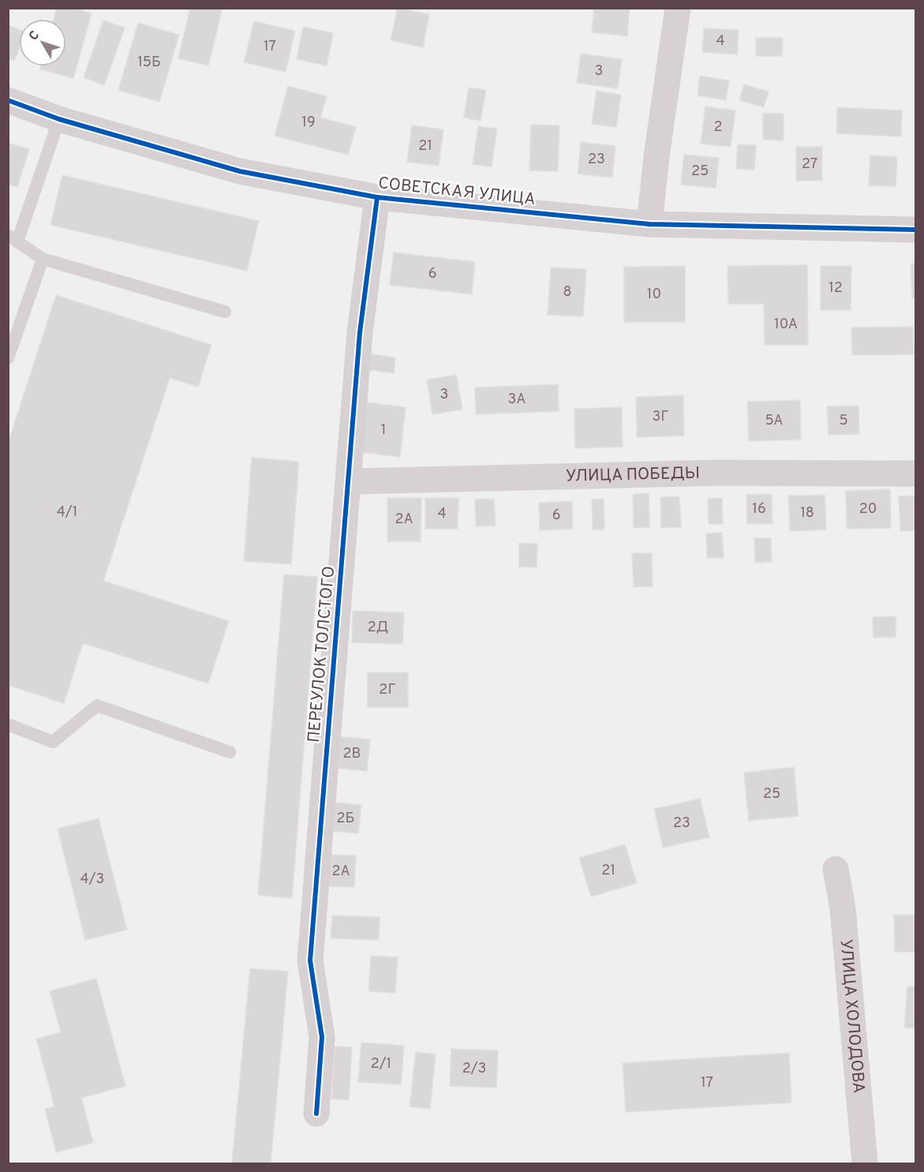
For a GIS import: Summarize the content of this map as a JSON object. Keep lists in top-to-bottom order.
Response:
{
  "streets": {
    "street": [
      "СОВЕТСКАЯ УЛИЦА",
      "УЛИЦА ПОБЕДЫ",
      "ПЕРЕУЛОК ТОЛСТОГО",
      "УЛИЦА ХОЛОДОВА"
    ]
  },
  "crossings": [
    ["СОВЕТСКАЯ УЛИЦА", "ПЕРЕУЛОК ТОЛСТОГО"],
    ["УЛИЦА ПОБЕДЫ", "ПЕРЕУЛОК ТОЛСТОГО"]
  ],
  "house_numbers": [
    "4",
    "17",
    "15Б",
    "3",
    "19",
    "2",
    "21",
    "23",
    "27",
    "25",
    "6",
    "12",
    "8",
    "10",
    "10А",
    "3",
    "3А",
    "3Г",
    "5А",
    "5",
    "1",
    "16",
    "20",
    "4/1",
    "18",
    "4",
    "6",
    "2А",
    "2Д",
    "2Г",
    "2В",
    "25",
    "2Б",
    "23",
    "21",
    "2А",
    "4/3",
    "2/1",
    "2/3",
    "17"
  ],
  "north": "top left"
}
